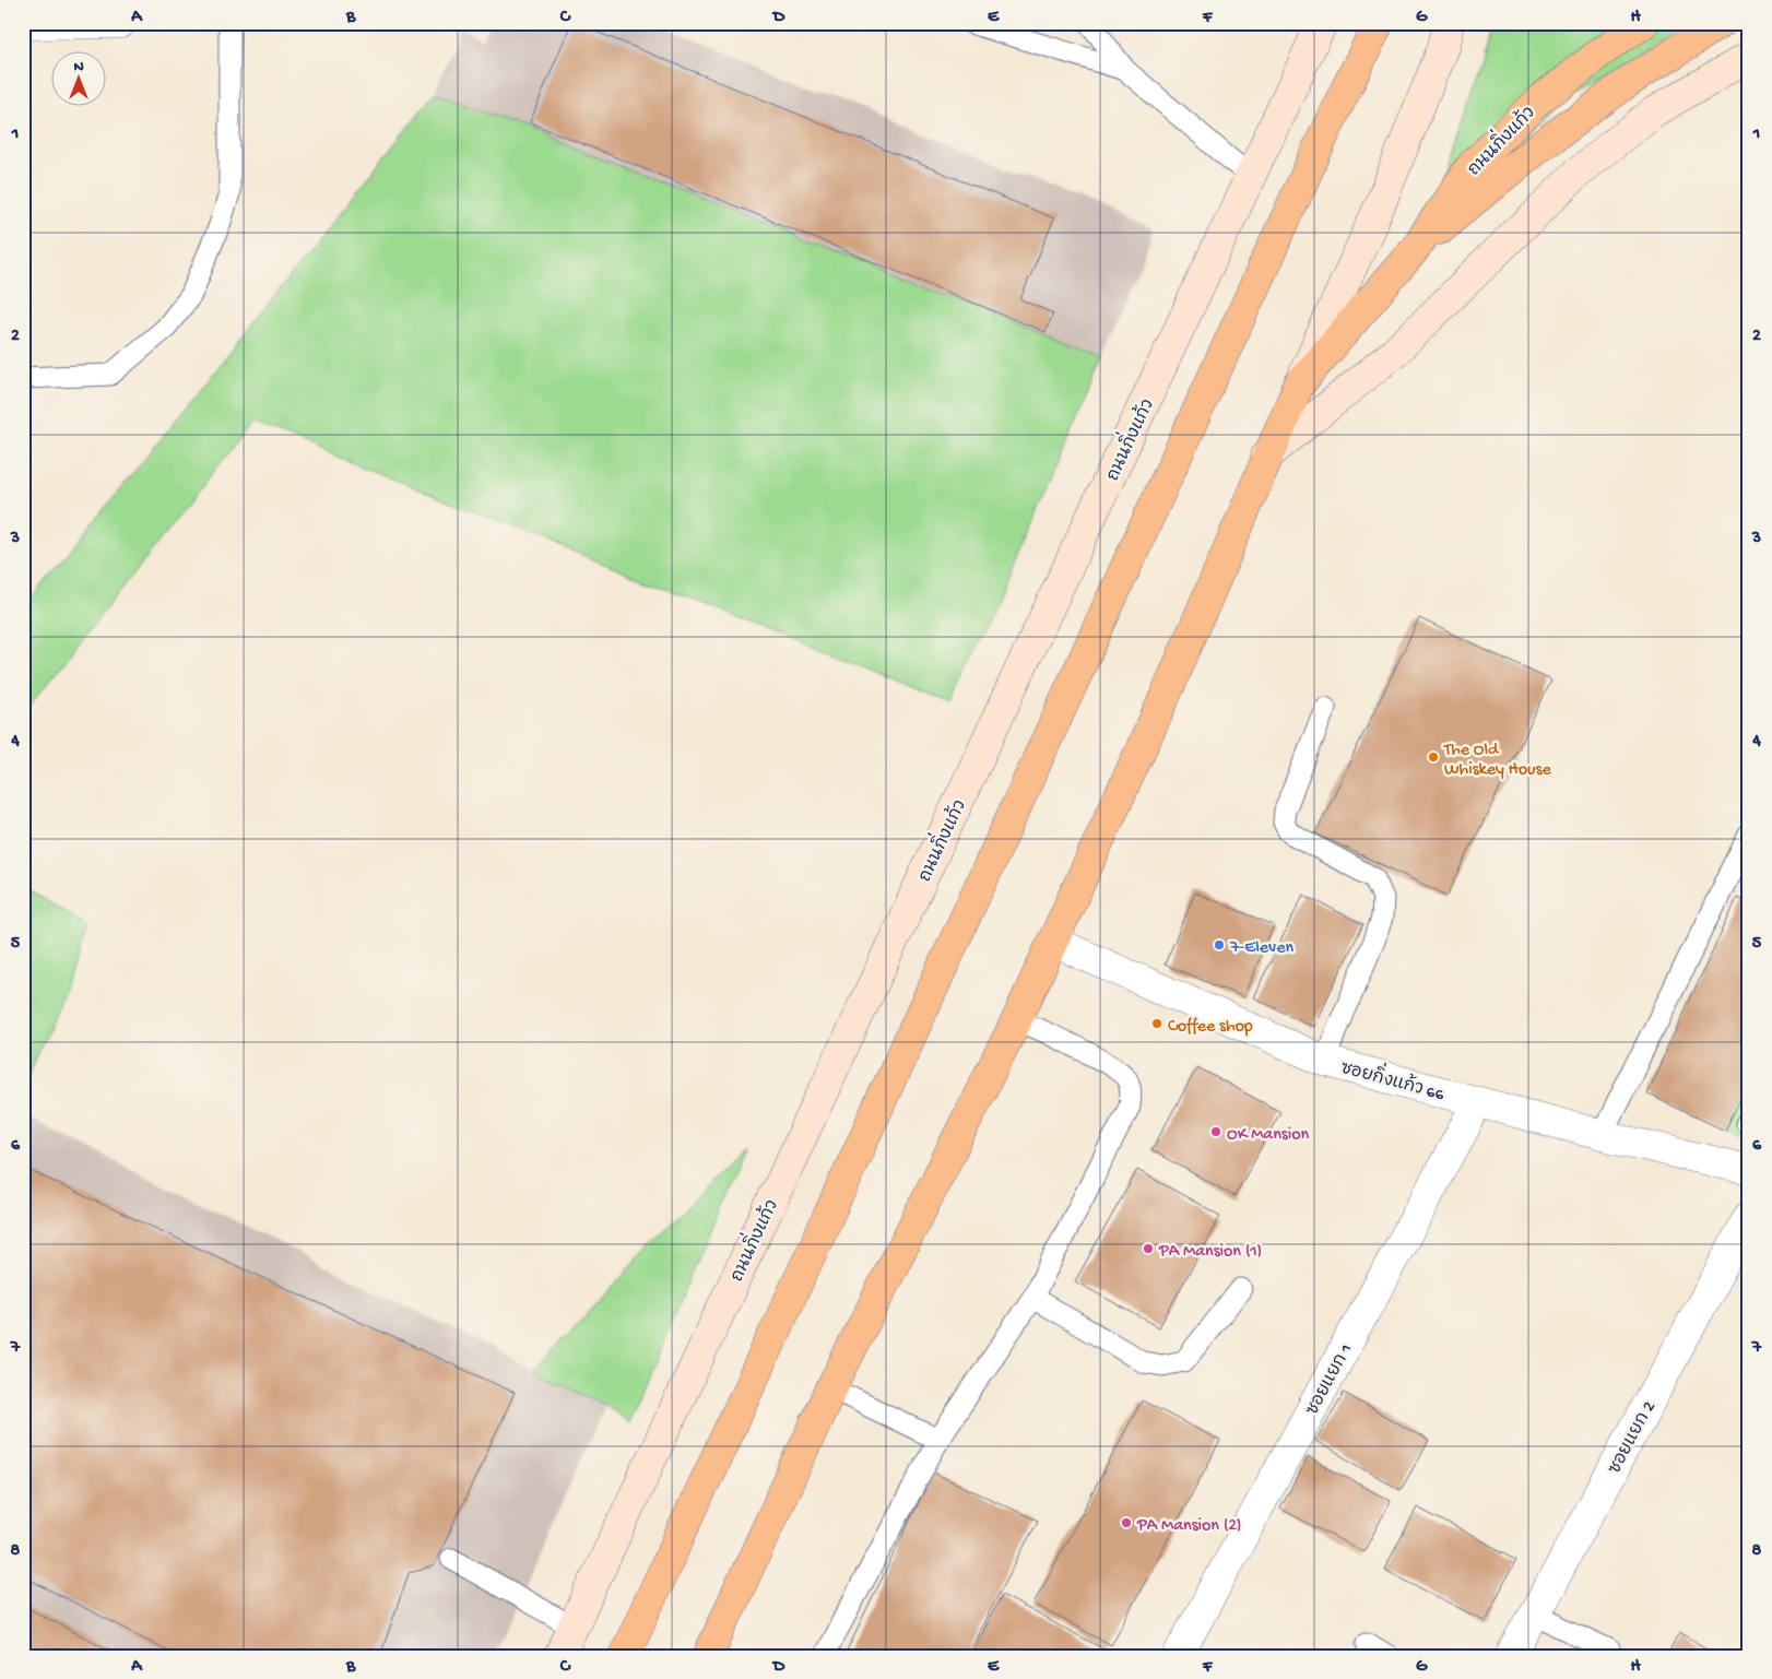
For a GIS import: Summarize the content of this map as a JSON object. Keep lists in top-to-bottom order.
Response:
{
  "streets": {
    "main road": ["ถนนกิ่งแก้ว"],
    "street": ["ซอยกิ่งแก้ว 66", "ซอยแยก 1", "ซอยแยก 2"]
  },
  "crossings": [
    ["ถนนกิ่งแก้ว", "ซอยกิ่งแก้ว 66"],
    ["ซอยกิ่งแก้ว 66", "ซอยแยก 1"]
  ],
  "places": [
    "The Old Whiskey House",
    "7-Eleven",
    "Coffee shop",
    "OK Mansion",
    "PA Mansion (1)",
    "PA Mansion (2)"
  ],
  "north": "top",
  "grid": {
    "columns": [
      "A",
      "B",
      "C",
      "D",
      "E",
      "F",
      "G",
      "H"
    ],
    "rows": [
      "1",
      "2",
      "3",
      "4",
      "5",
      "6",
      "7",
      "8"
    ]
  }
}
